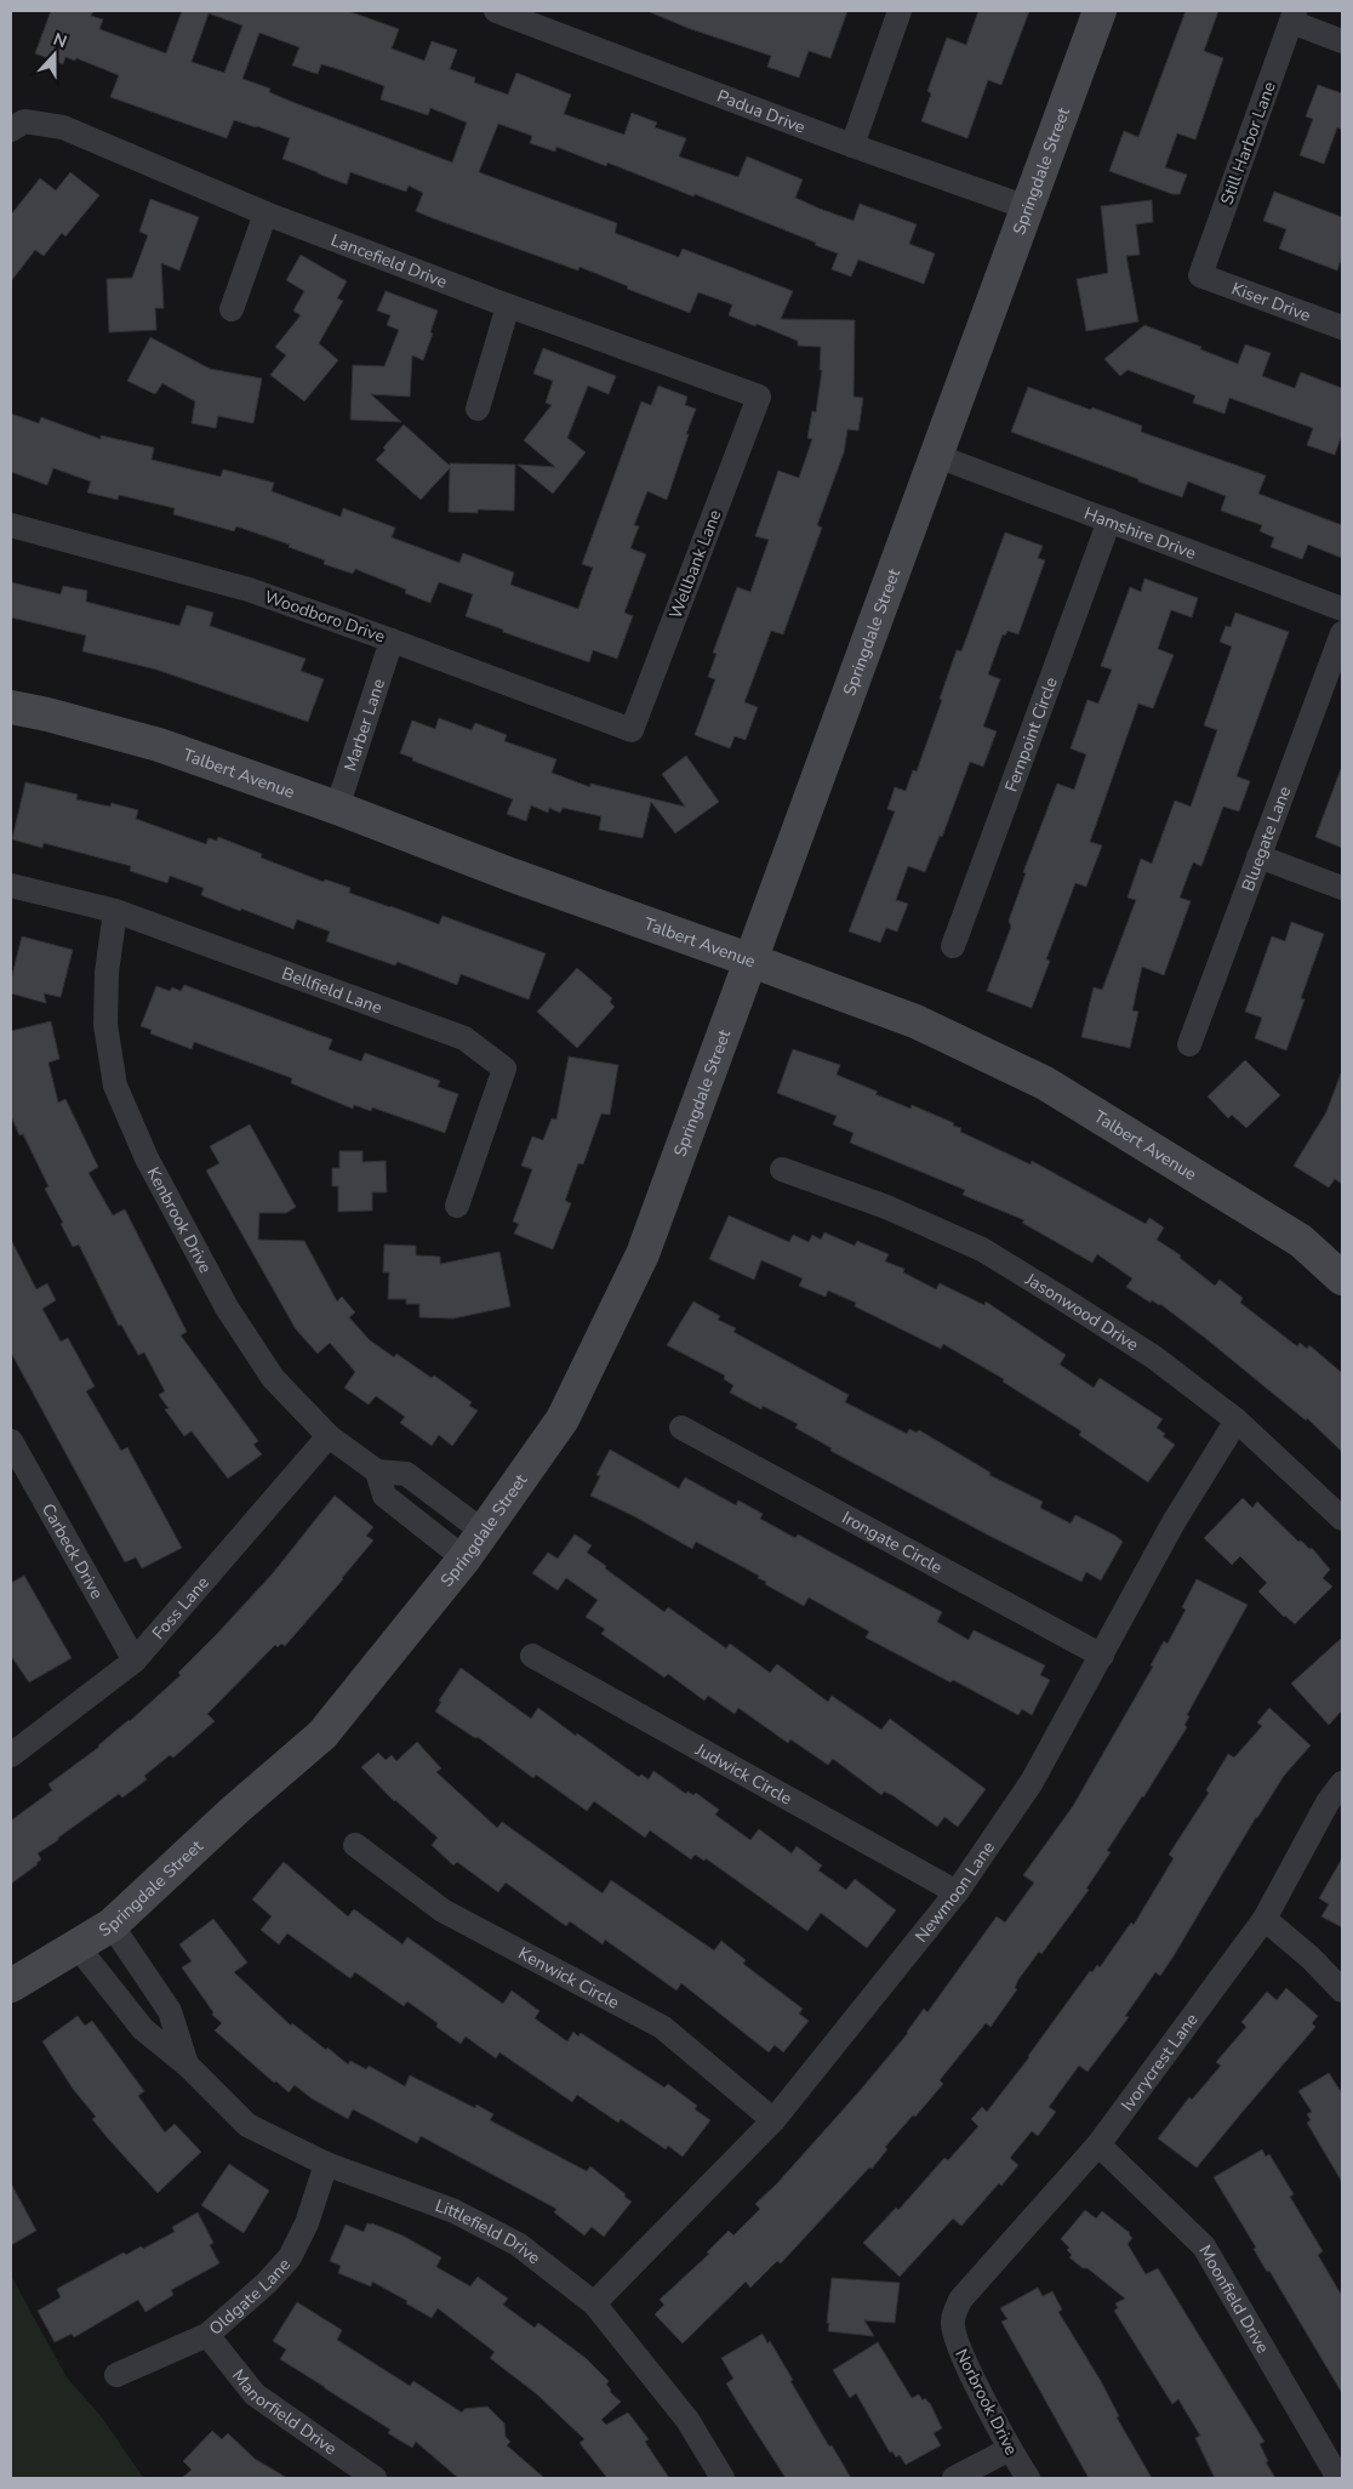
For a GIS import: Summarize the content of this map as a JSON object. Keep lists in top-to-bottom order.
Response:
{
  "streets": {
    "street": [
      "Padua Drive",
      "Still Harbor Lane",
      "Springdale Street",
      "Lancefield Drive",
      "Kiser Drive",
      "Hamshire Drive",
      "Wellbank Lane",
      "Woodboro Drive",
      "Marber Lane",
      "Fernpoint Circle",
      "Talbert Avenue",
      "Bluegate Lane",
      "Bellfield Lane",
      "Kenbrook Drive",
      "Jasonwood Drive",
      "Irongate Circle",
      "Carbeck Drive",
      "Foss Lane",
      "Judwick Circle",
      "Newmoon Lane",
      "Kenwick Circle",
      "Ivorycrest Lane",
      "Littlefield Drive",
      "Oldgate Lane",
      "Moonfield Drive",
      "Norbrook Drive",
      "Manorfield Drive"
    ]
  },
  "crossings": [
    ["Padua Drive", "Springdale Street"],
    ["Still Harbor Lane", "Kiser Drive"],
    ["Springdale Street", "Hamshire Drive"],
    ["Springdale Street", "Talbert Avenue"],
    ["Springdale Street", "Kenbrook Drive"],
    ["Springdale Street", "Littlefield Drive"],
    ["Lancefield Drive", "Wellbank Lane"],
    ["Hamshire Drive", "Fernpoint Circle"],
    ["Wellbank Lane", "Woodboro Drive"],
    ["Woodboro Drive", "Marber Lane"],
    ["Marber Lane", "Talbert Avenue"],
    ["Bellfield Lane", "Kenbrook Drive"],
    ["Kenbrook Drive", "Foss Lane"],
    ["Jasonwood Drive", "Newmoon Lane"],
    ["Irongate Circle", "Newmoon Lane"],
    ["Carbeck Drive", "Foss Lane"],
    ["Judwick Circle", "Newmoon Lane"],
    ["Newmoon Lane", "Kenwick Circle"],
    ["Newmoon Lane", "Littlefield Drive"],
    ["Ivorycrest Lane", "Moonfield Drive"],
    ["Ivorycrest Lane", "Norbrook Drive"],
    ["Littlefield Drive", "Oldgate Lane"],
    ["Oldgate Lane", "Manorfield Drive"]
  ],
  "north": "top"
}
